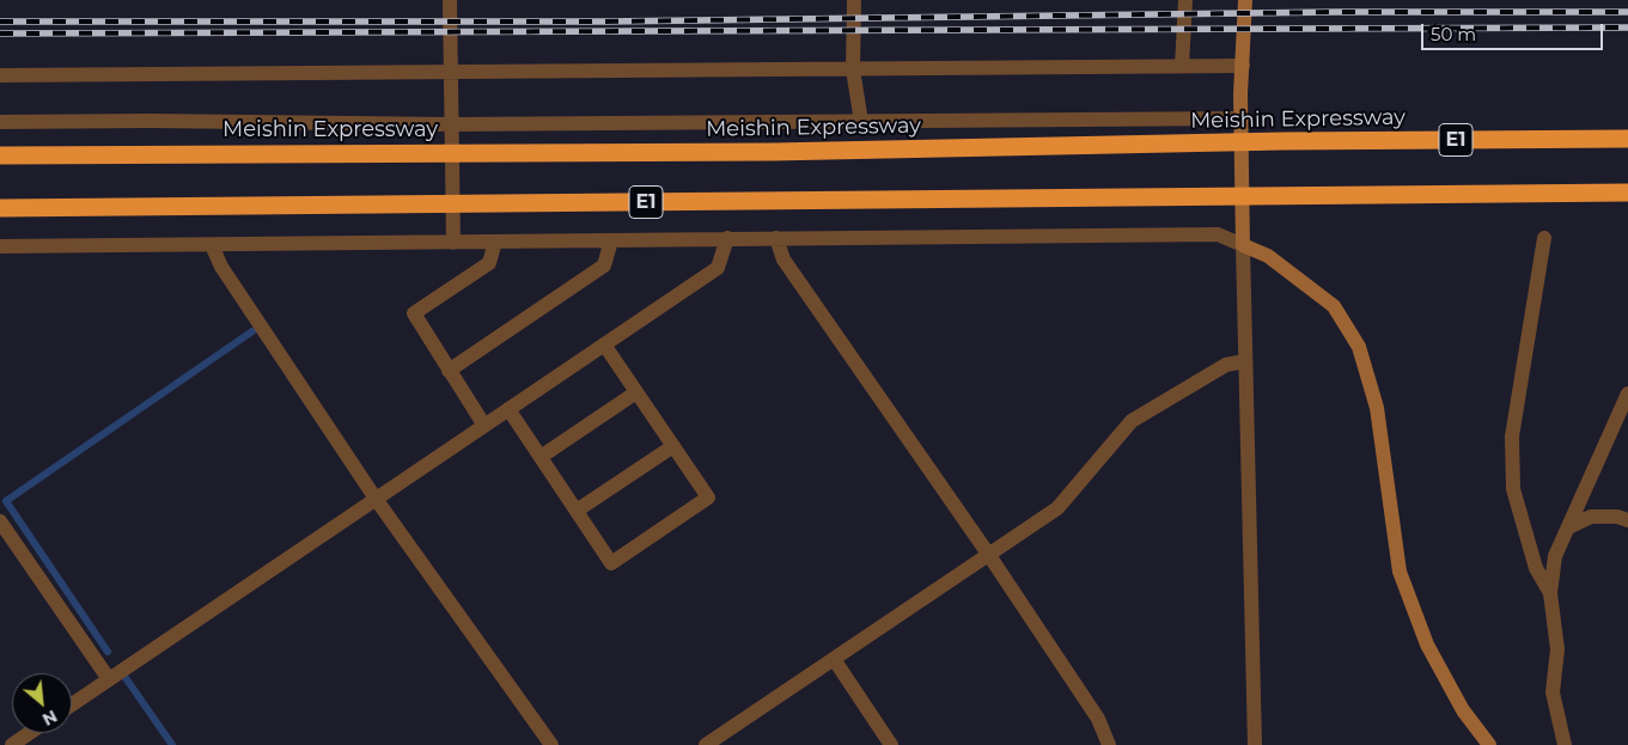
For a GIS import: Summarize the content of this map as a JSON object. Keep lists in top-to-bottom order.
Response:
{
  "streets": {
    "highway": ["Meishin Expressway", "E1"]
  },
  "scale_bar": "50 m",
  "north": "bottom right"
}
